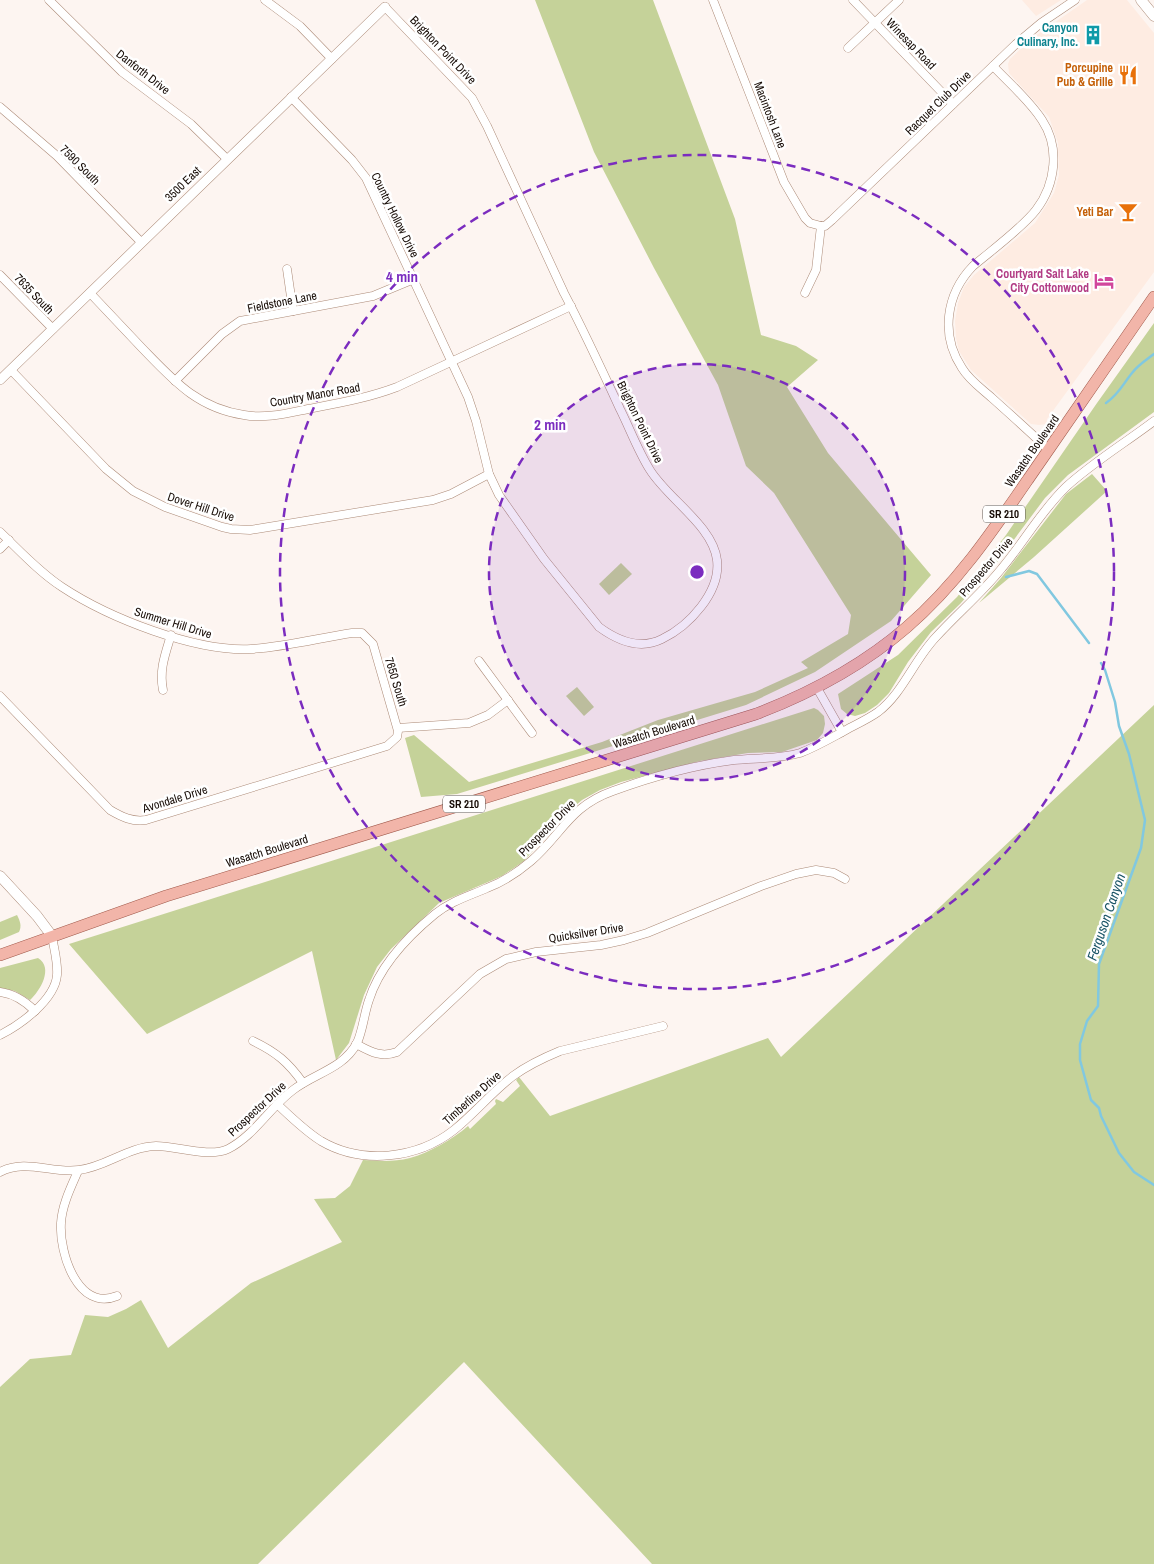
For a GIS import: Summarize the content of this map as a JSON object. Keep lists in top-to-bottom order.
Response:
{
  "streets": {
    "main road": ["Wasatch Boulevard", "SR 210"],
    "street": [
      "Winesap Road",
      "Brighton Point Drive",
      "Danforth Drive",
      "Racquet Club Drive",
      "Macintosh Lane",
      "7590 South",
      "3500 East",
      "Country Hollow Drive",
      "7635 South",
      "Fieldstone Lane",
      "Country Manor Road",
      "Dover Hill Drive",
      "Prospector Drive",
      "Summer Hill Drive",
      "7650 South",
      "Avondale Drive",
      "Quicksilver Drive",
      "Timberline Drive"
    ]
  },
  "crossings": [
    ["Winesap Road", "Racquet Club Drive"],
    ["Brighton Point Drive", "3500 East"],
    ["Brighton Point Drive", "Country Hollow Drive"],
    ["Brighton Point Drive", "Country Manor Road"],
    ["Brighton Point Drive", "Dover Hill Drive"],
    ["Danforth Drive", "3500 East"],
    ["Racquet Club Drive", "Macintosh Lane"],
    ["7590 South", "3500 East"],
    ["3500 East", "Country Hollow Drive"],
    ["3500 East", "7635 South"],
    ["3500 East", "Country Manor Road"],
    ["3500 East", "Dover Hill Drive"],
    ["Country Hollow Drive", "Fieldstone Lane"],
    ["Country Hollow Drive", "Country Manor Road"],
    ["Country Hollow Drive", "Dover Hill Drive"],
    ["Fieldstone Lane", "Country Manor Road"],
    ["Prospector Drive", "Quicksilver Drive"],
    ["Prospector Drive", "Timberline Drive"],
    ["Summer Hill Drive", "7650 South"],
    ["7650 South", "Avondale Drive"]
  ],
  "water": ["Ferguson Canyon"],
  "places": {
    "building": ["Canyon Culinary, Inc."],
    "restaurant": ["Porcupine Pub & Grille"],
    "bar": ["Yeti Bar"],
    "hotel": ["Courtyard Salt Lake City Cottonwood"]
  },
  "rings": ["4 min", "2 min"]
}
